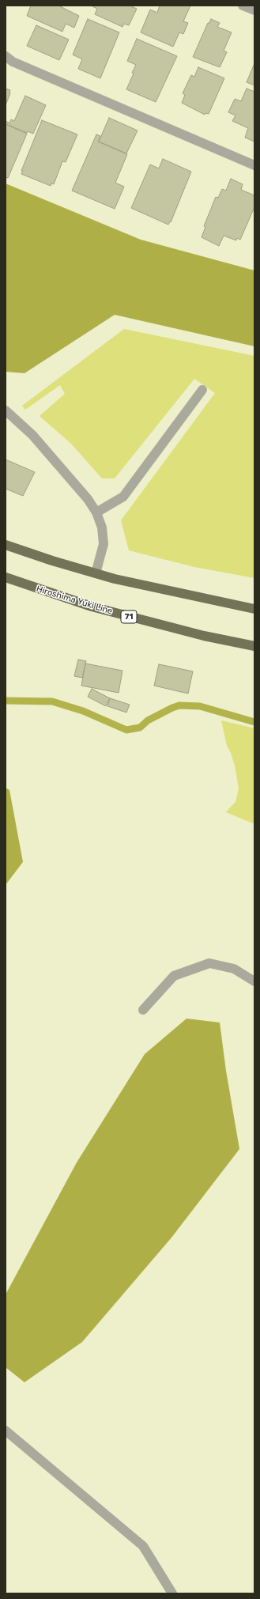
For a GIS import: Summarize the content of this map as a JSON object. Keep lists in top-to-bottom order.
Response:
{
  "streets": {
    "main road": ["Hiroshima Yuki Line", "71"]
  }
}
